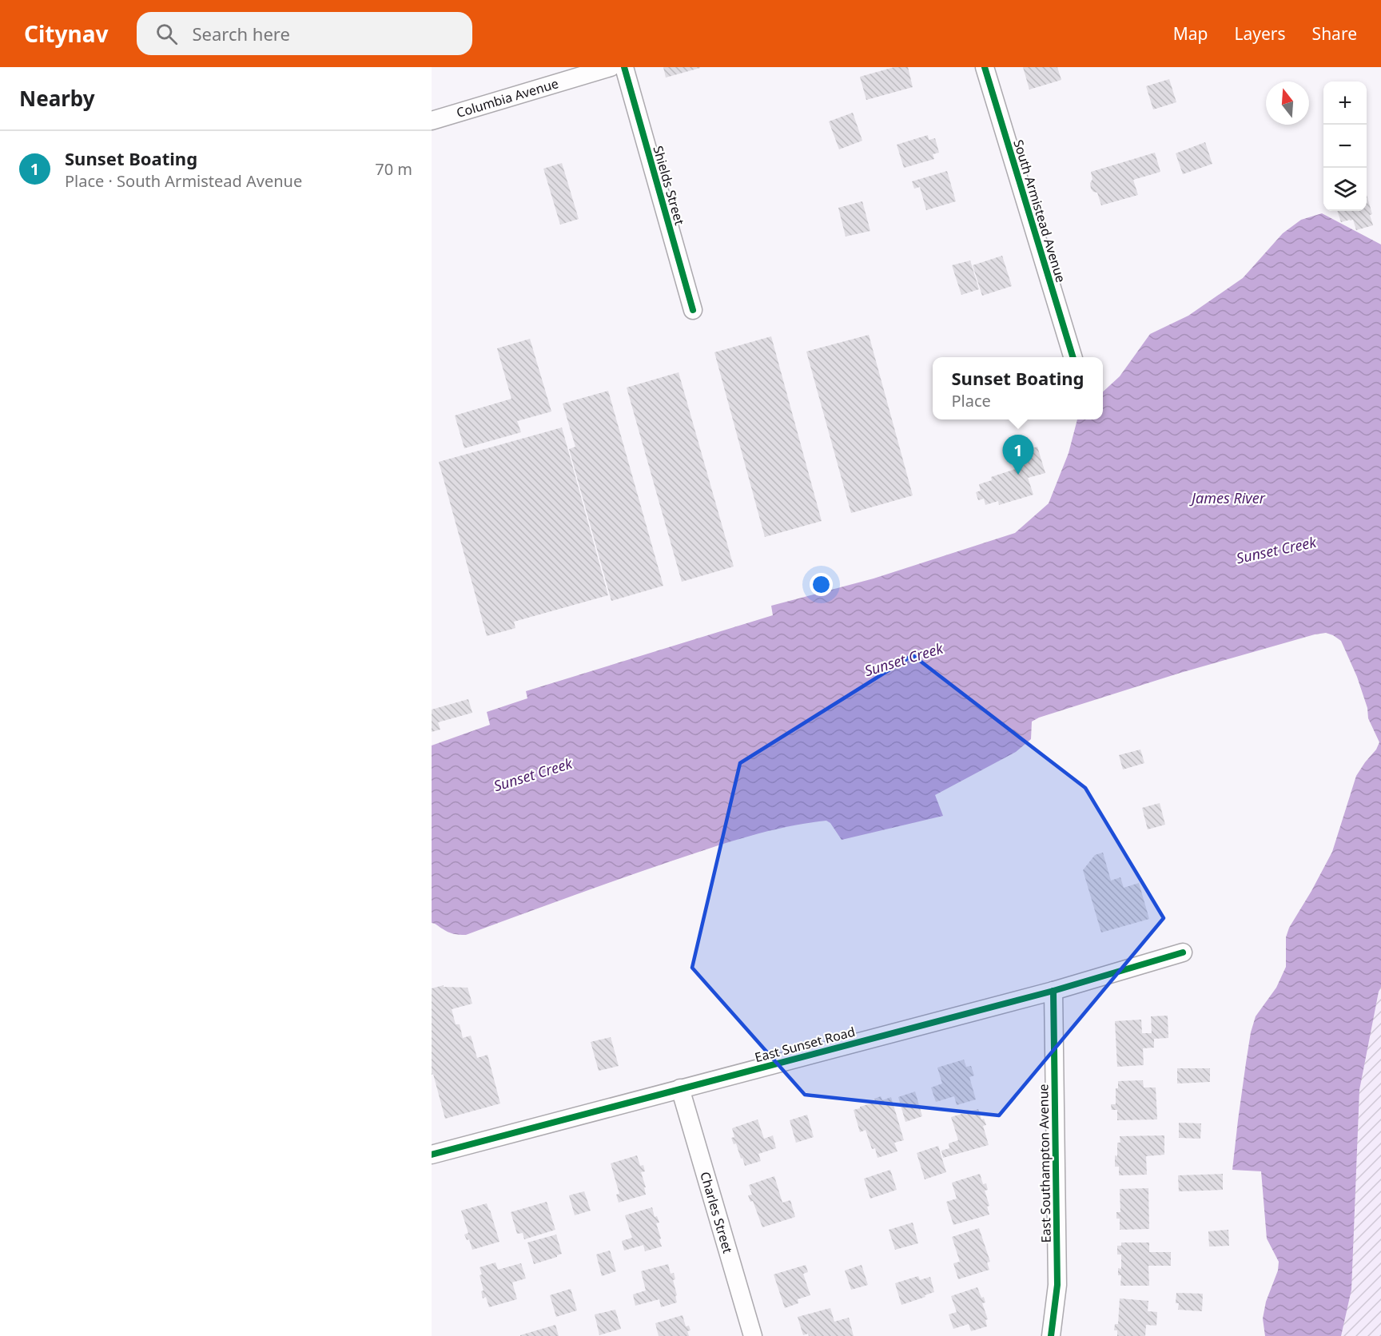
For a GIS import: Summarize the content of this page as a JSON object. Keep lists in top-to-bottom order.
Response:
{
  "streets": {
    "street": [
      "Columbia Avenue",
      "Shields Street",
      "South Armistead Avenue",
      "East Sunset Road",
      "East Southampton Avenue",
      "Charles Street"
    ]
  },
  "crossings": [
    ["East Sunset Road", "East Southampton Avenue"],
    ["East Sunset Road", "Charles Street"]
  ],
  "water": ["James River", "Sunset Creek"],
  "north": "top",
  "page": {
    "header": "Citynav",
    "search": "Search here",
    "nav": ["Map", "Layers", "Share"],
    "heading": "Nearby",
    "map_buttons": ["+", "−"],
    "list": [
      {
        "mark": "1",
        "name": "Sunset Boating",
        "note": "Place · South Armistead Avenue",
        "value": "70 m"
      }
    ],
    "popup": ["Sunset Boating", "Place"],
    "pins": "1"
  }
}
